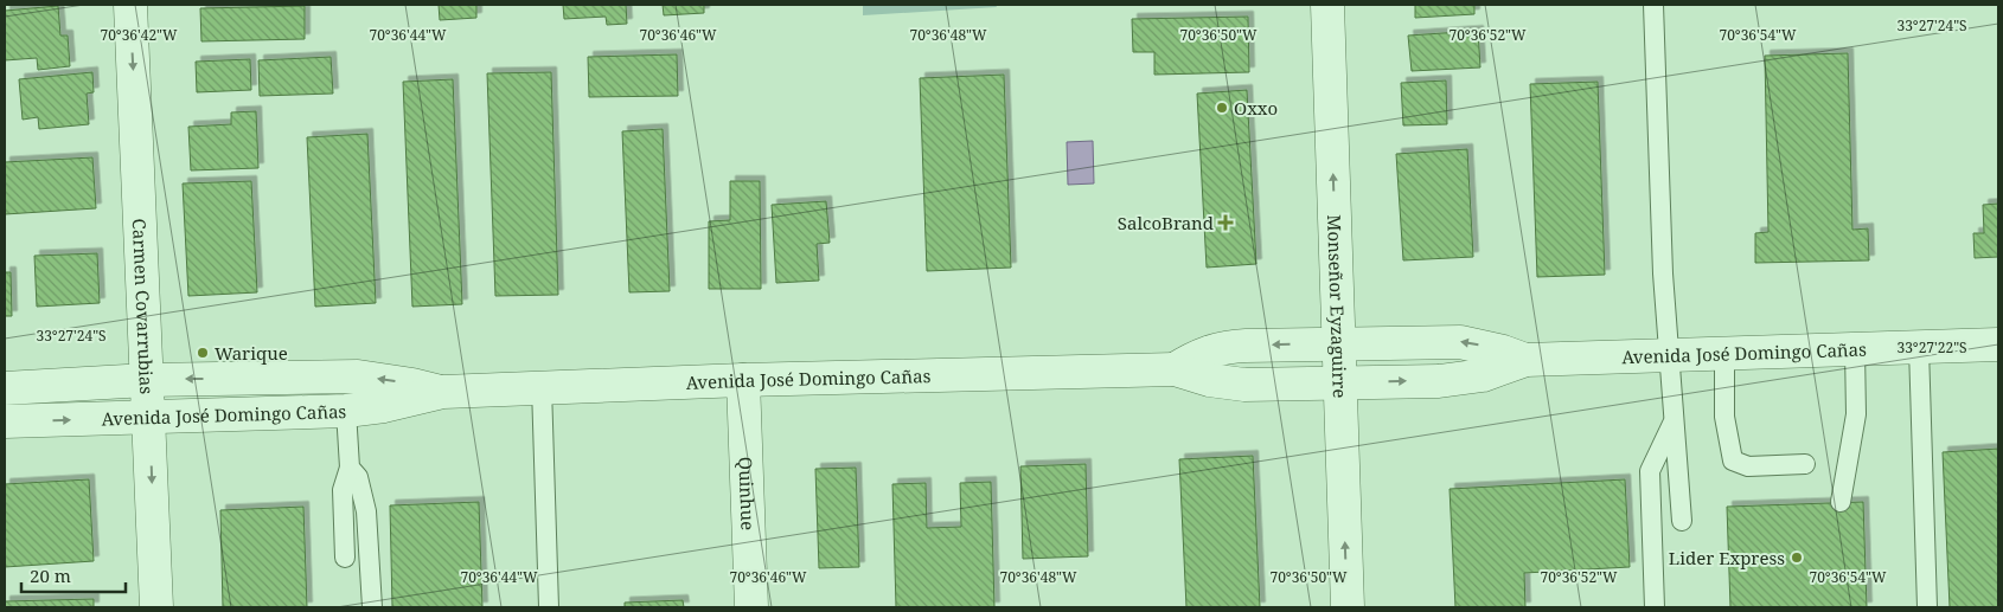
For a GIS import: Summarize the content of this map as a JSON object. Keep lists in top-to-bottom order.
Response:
{
  "streets": {
    "street": [
      "Carmen Covarrubias",
      "Monseñor Eyzaguirre",
      "Avenida José Domingo Cañas",
      "Quinhue"
    ]
  },
  "crossings": [
    ["Carmen Covarrubias", "Avenida José Domingo Cañas"],
    ["Monseñor Eyzaguirre", "Avenida José Domingo Cañas"],
    ["Avenida José Domingo Cañas", "Quinhue"]
  ],
  "one_way": ["Carmen Covarrubias", "Monseñor Eyzaguirre"],
  "places": {
    "other": ["Oxxo", "Warique", "Lider Express"],
    "health": ["SalcoBrand"]
  },
  "scale_bar": "20 m",
  "coordinates": [
    "33°27'24\"S",
    "70°36'42\"W",
    "70°36'44\"W",
    "70°36'46\"W",
    "70°36'48\"W",
    "70°36'50\"W",
    "70°36'52\"W",
    "70°36'54\"W",
    "33°27'22\"S"
  ]
}
